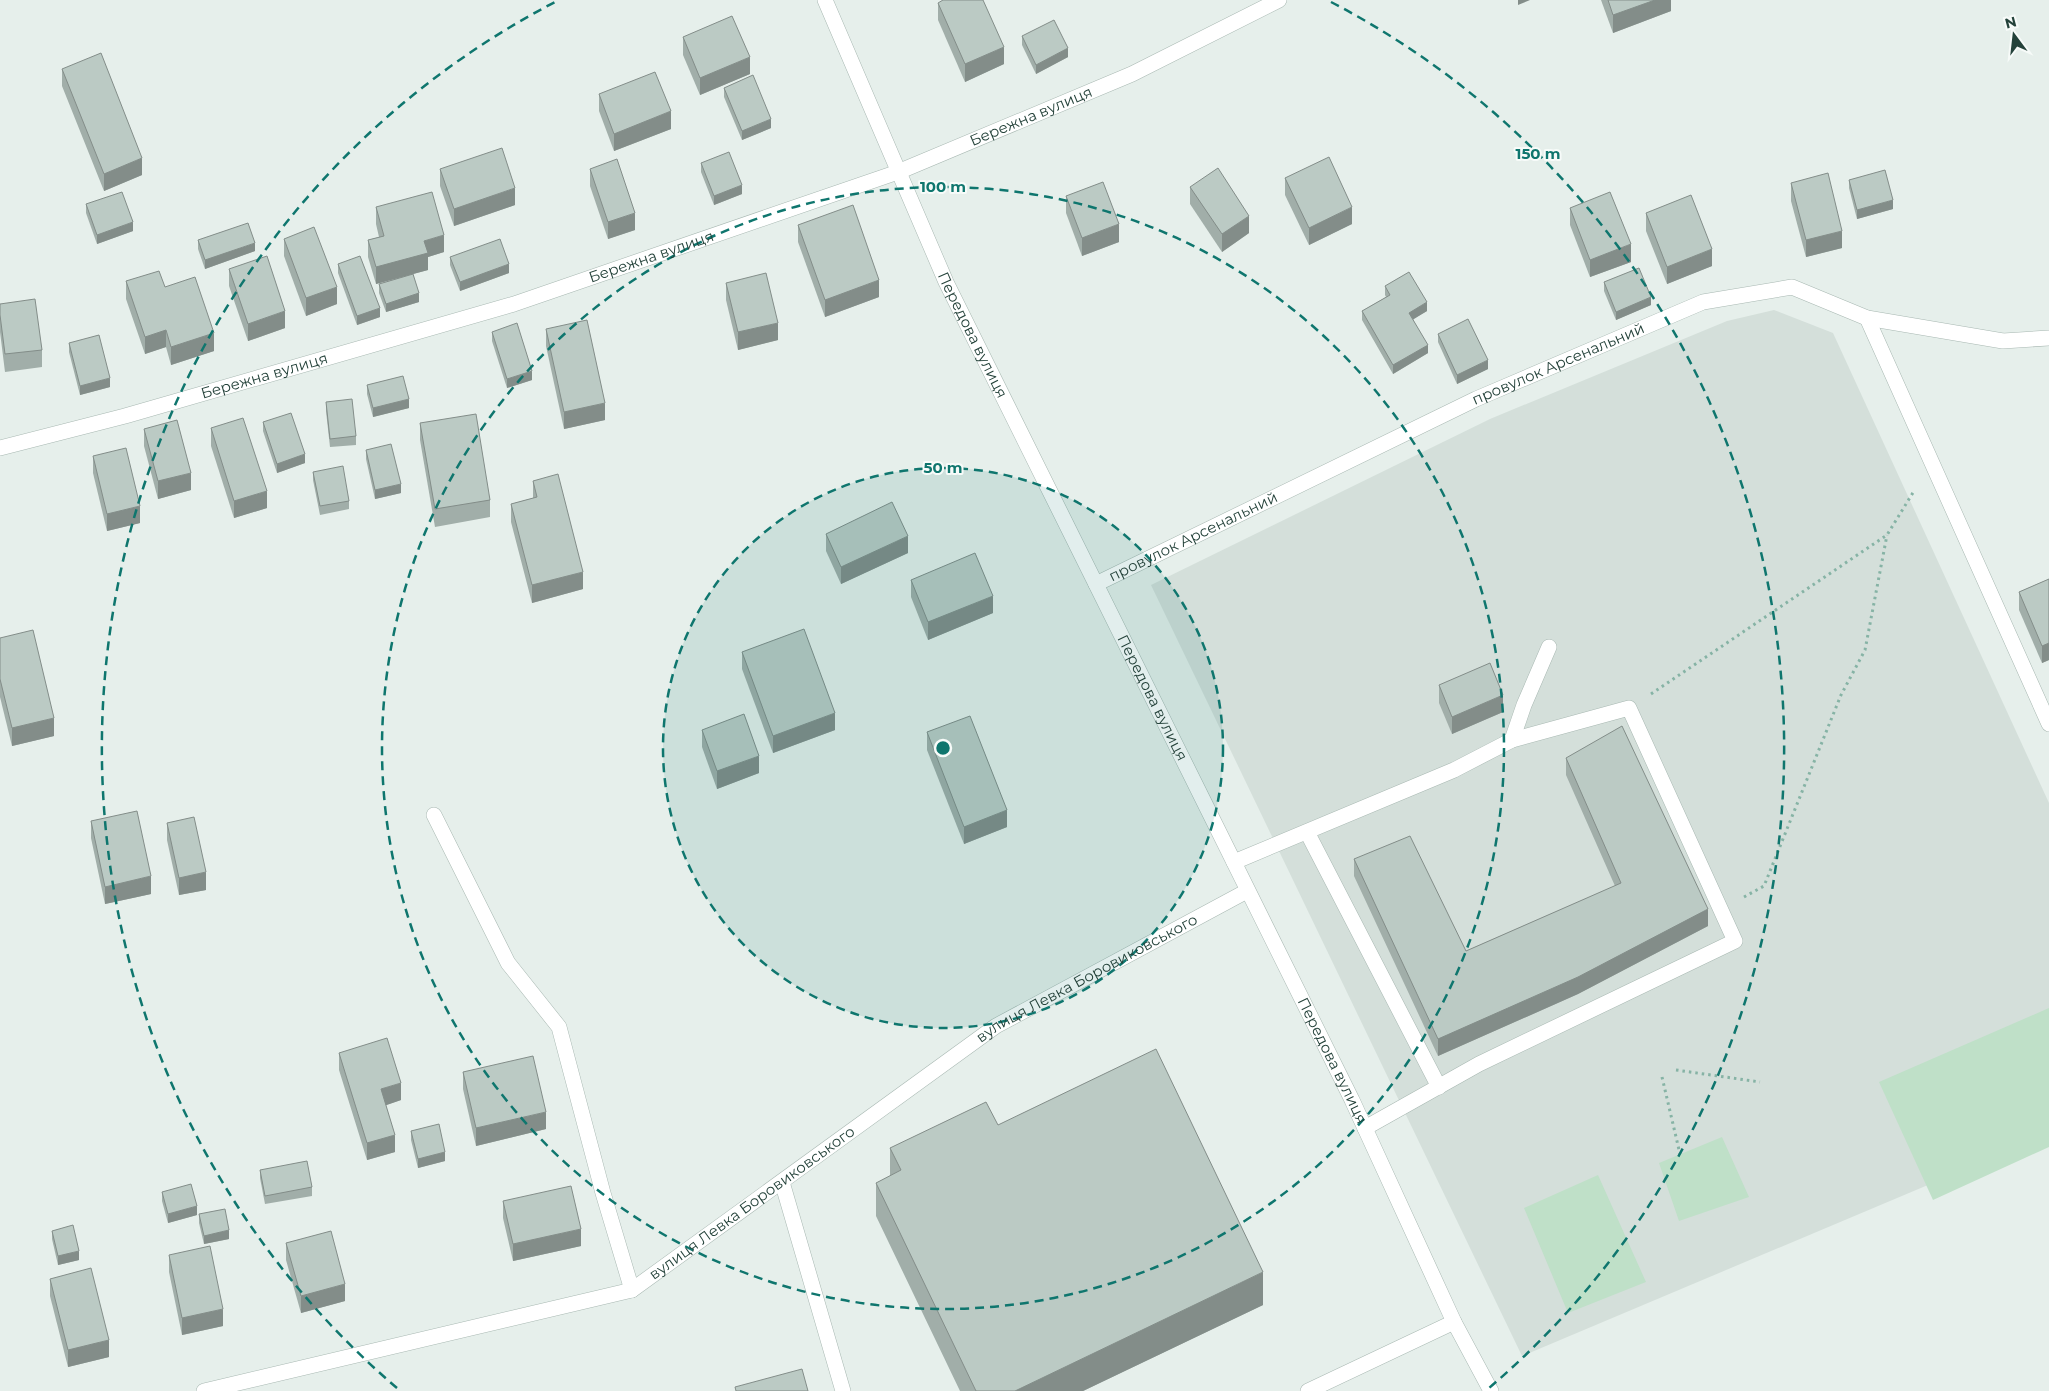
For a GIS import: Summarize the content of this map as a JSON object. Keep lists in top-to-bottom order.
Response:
{
  "streets": {
    "street": [
      "Бережна вулиця",
      "Передова вулиця",
      "провулок Арсенальний",
      "вулиця Левка Боровиковського"
    ]
  },
  "crossings": [
    ["Бережна вулиця", "Передова вулиця"],
    ["Передова вулиця", "провулок Арсенальний"],
    ["Передова вулиця", "вулиця Левка Боровиковського"]
  ],
  "north": "top",
  "rings": ["150 m", "100 m", "50 m"]
}
